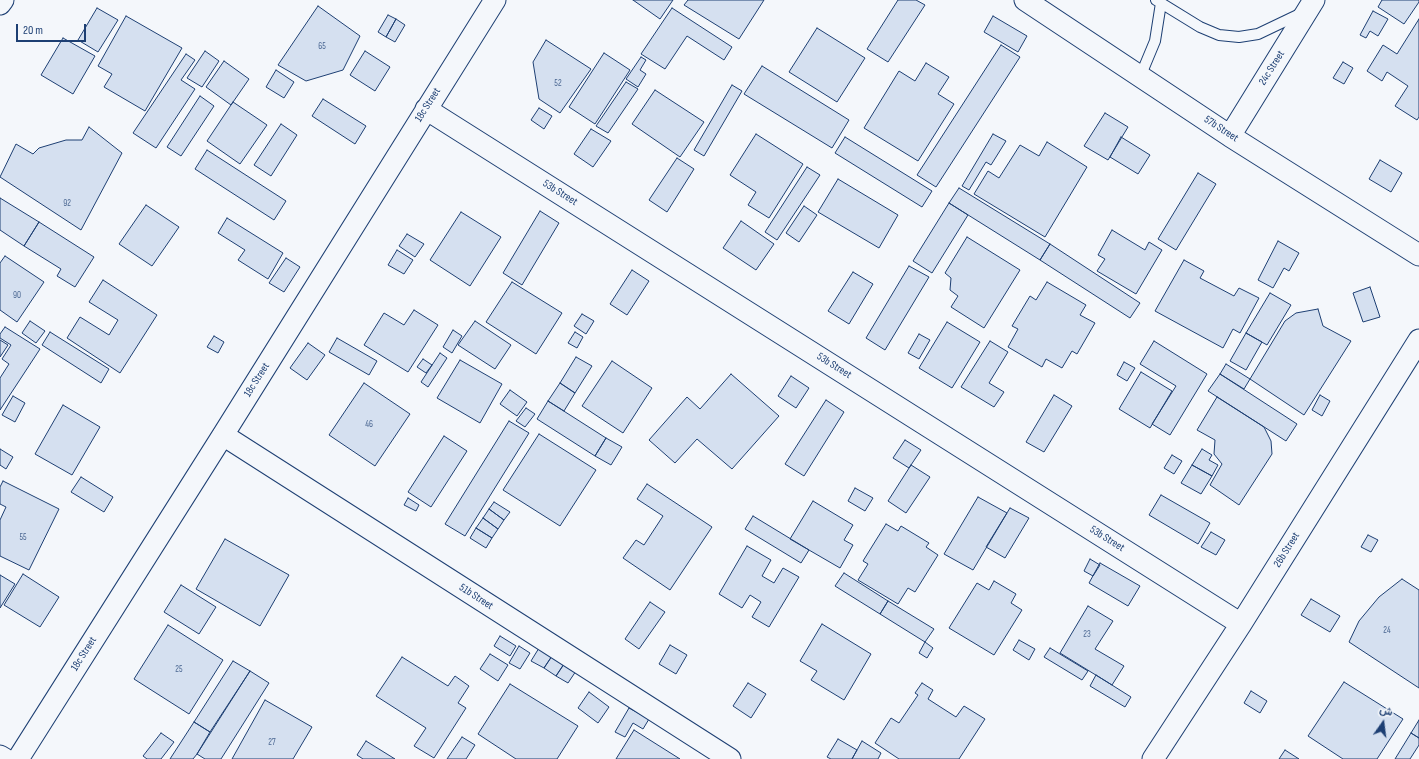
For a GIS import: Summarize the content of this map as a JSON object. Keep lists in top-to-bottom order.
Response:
{
  "streets": {
    "street": [
      "24c Street",
      "18c Street",
      "57b Street",
      "53b Street",
      "26b Street",
      "51b Street"
    ]
  },
  "crossings": [
    ["24c Street", "57b Street"],
    ["18c Street", "53b Street"],
    ["18c Street", "51b Street"],
    ["53b Street", "26b Street"]
  ],
  "house_numbers": [
    "65",
    "52",
    "92",
    "90",
    "46",
    "55",
    "24",
    "23",
    "25",
    "27"
  ],
  "scale_bar": "20 m",
  "north": "top"
}
